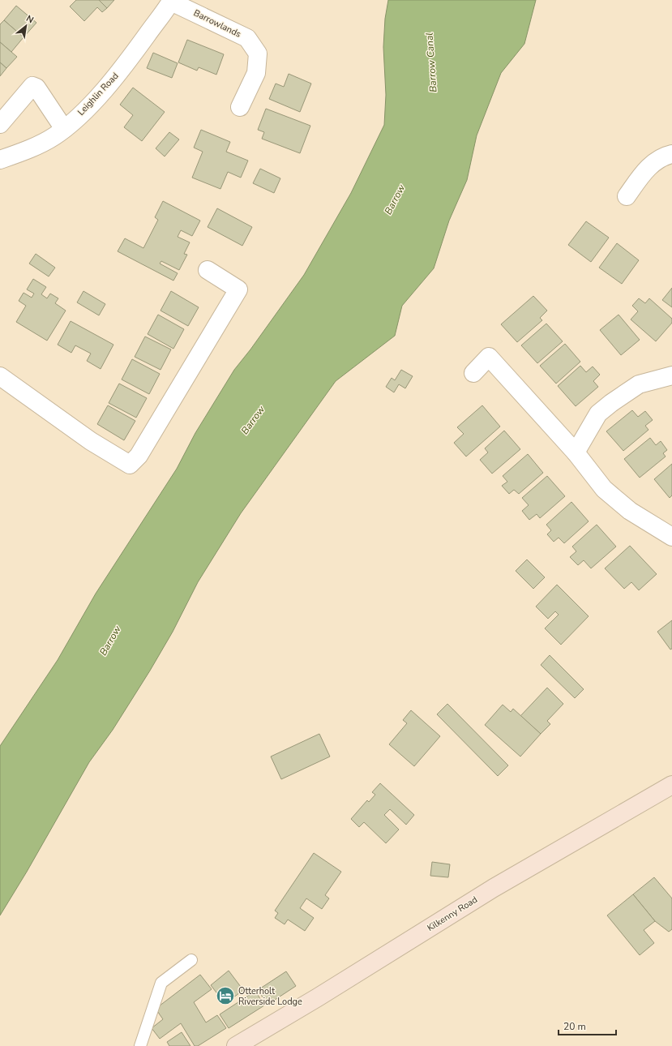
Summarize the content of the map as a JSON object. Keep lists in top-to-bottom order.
{
  "streets": {
    "main road": ["Kilkenny Road"],
    "street": ["Barrowlands", "Leighlin Road"]
  },
  "crossings": [
    ["Barrowlands", "Leighlin Road"]
  ],
  "water": ["Barrow Canal", "Barrow"],
  "places": {
    "hotel": ["Otterholt Riverside Lodge"]
  },
  "scale_bar": "20 m",
  "north": "top right"
}
